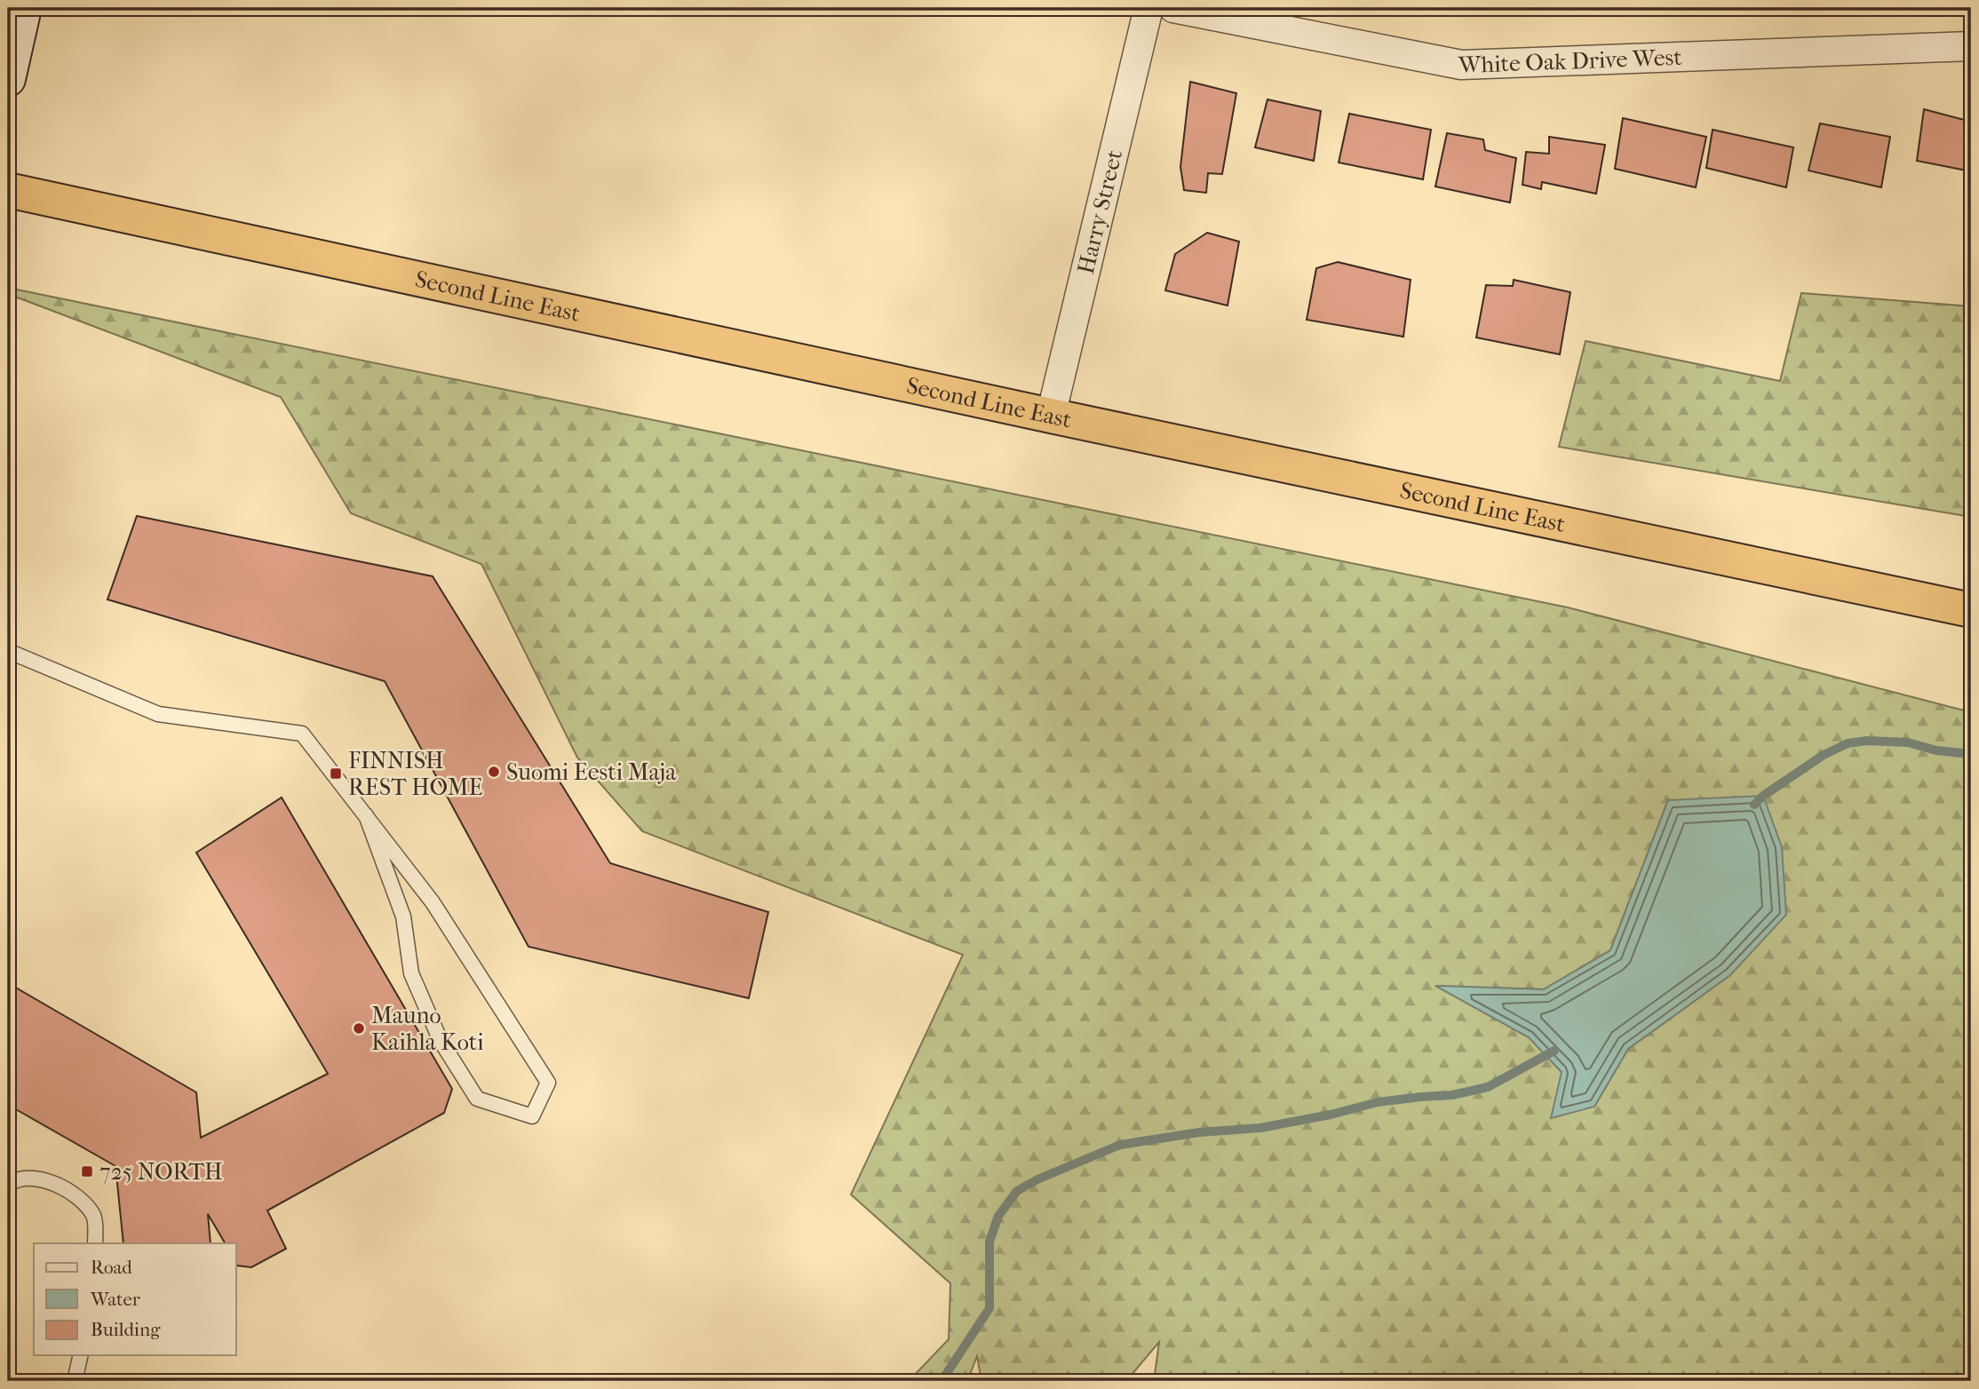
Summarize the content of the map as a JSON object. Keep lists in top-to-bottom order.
{
  "streets": {
    "highway": ["Second Line East"],
    "street": ["White Oak Drive West", "Harry Street"]
  },
  "crossings": [
    ["Harry Street", "Second Line East"]
  ],
  "places": {
    "other": ["Suomi Eesti Maja", "Mauno Kaihla Koti"],
    "transit": ["FINNISH REST HOME", "725 NORTH"]
  },
  "legend": ["Road", "Water", "Building"]
}
